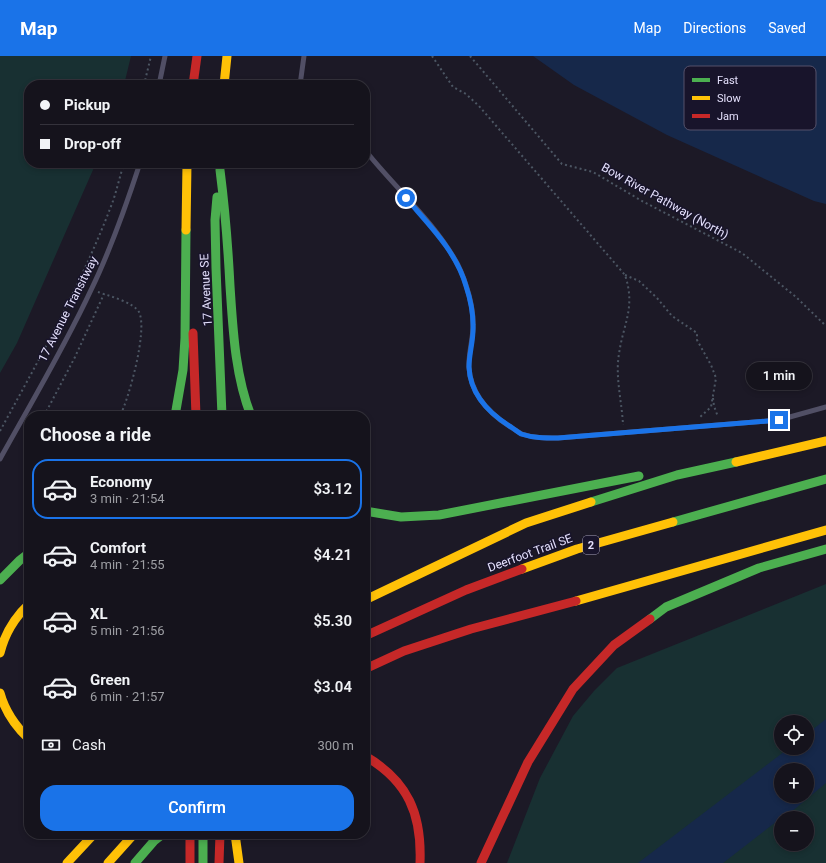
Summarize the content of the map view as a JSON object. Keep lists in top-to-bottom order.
{
  "streets": {
    "main road": ["17 Avenue SE", "2", "Deerfoot Trail SE"],
    "lane": ["17 Avenue Transitway"],
    "path": ["Bow River Pathway (North)"]
  },
  "legend": ["Fast", "Slow", "Jam"],
  "page": {
    "header": "Map",
    "nav": ["Map", "Directions", "Saved"],
    "banner": ["Pickup", "Drop-off"],
    "bubble": "1 min",
    "heading": "Choose a ride",
    "list": [
      {
        "name": "Economy",
        "note": "3 min · 21:54",
        "value": "$3.12"
      },
      {
        "name": "Comfort",
        "note": "4 min · 21:55",
        "value": "$4.21"
      },
      {
        "name": "XL",
        "note": "5 min · 21:56",
        "value": "$5.30"
      },
      {
        "name": "Green",
        "note": "6 min · 21:57",
        "value": "$3.04"
      }
    ],
    "map_buttons": ["+", "−"],
    "pay": ["Cash", "300 m"],
    "buttons": "Confirm"
  }
}
